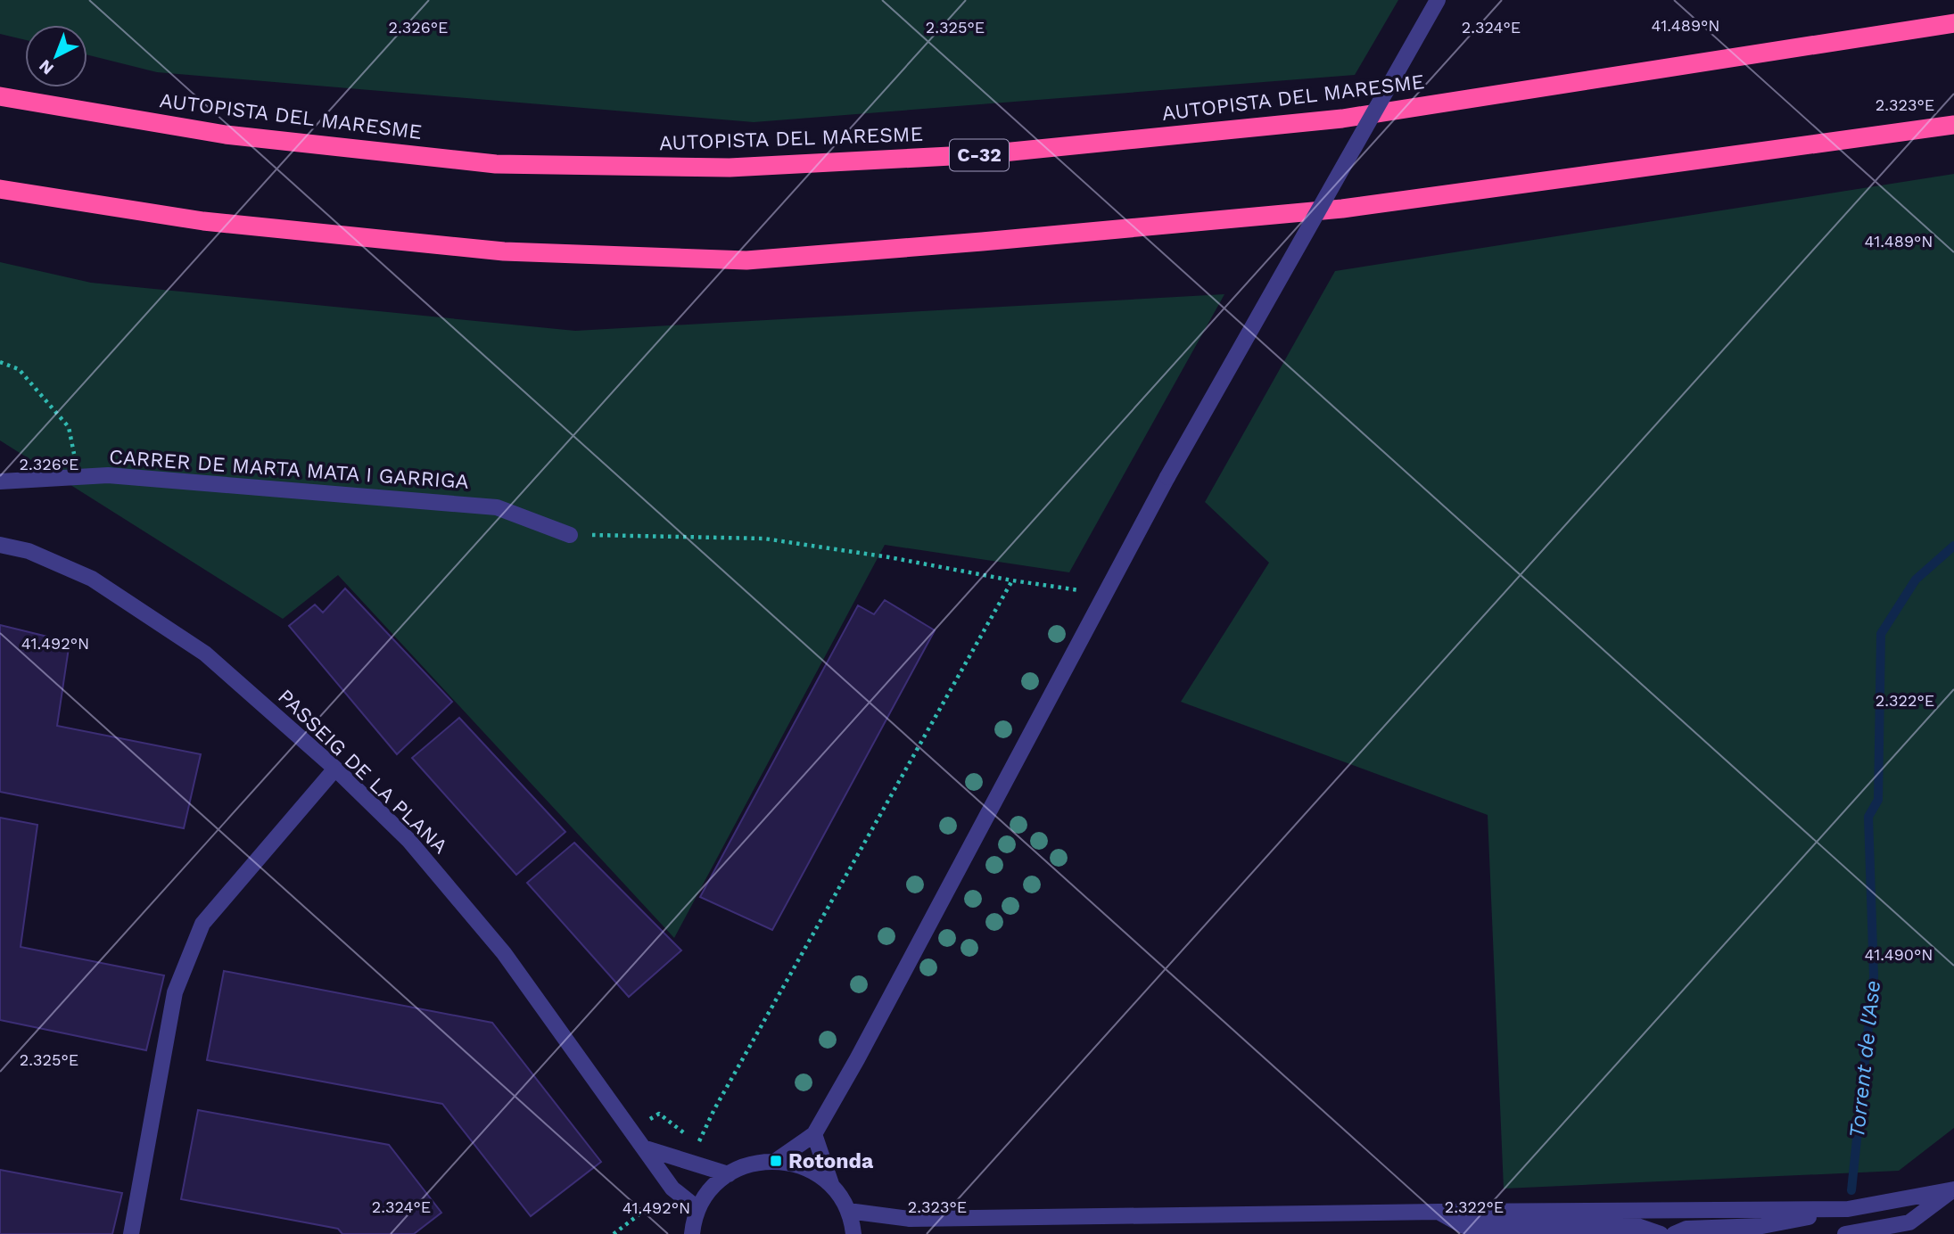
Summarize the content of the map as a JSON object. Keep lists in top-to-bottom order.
{
  "streets": {
    "highway": ["AUTOPISTA DEL MARESME", "C-32"],
    "street": ["CARRER DE MARTA MATA I GARRIGA", "PASSEIG DE LA PLANA"]
  },
  "water": ["Torrent de l'Ase"],
  "places": {
    "transit": ["Rotonda"]
  },
  "north": "bottom left",
  "coordinates": [
    "41.489°N",
    "2.326°E",
    "2.325°E",
    "2.324°E",
    "2.323°E",
    "41.492°N",
    "2.322°E",
    "41.490°N"
  ]
}
